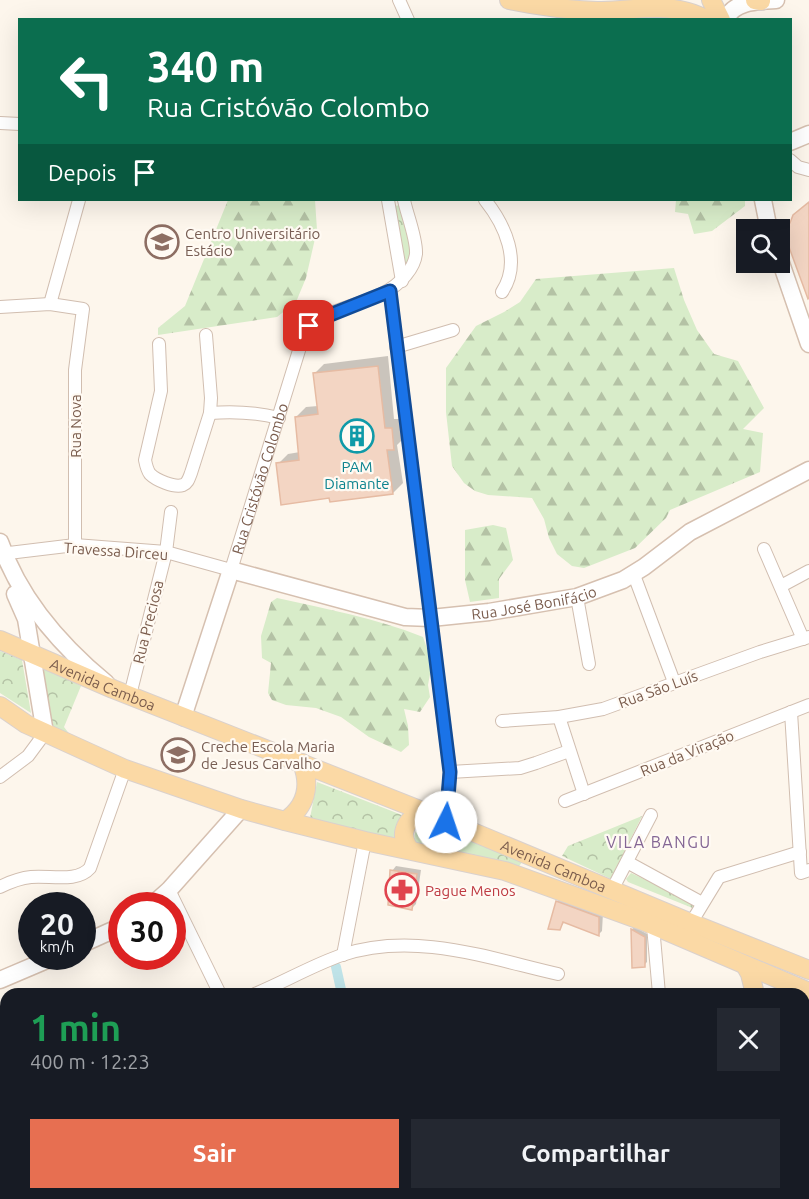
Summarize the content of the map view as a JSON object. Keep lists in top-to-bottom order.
{
  "streets": {
    "main road": ["Avenida Camboa"],
    "street": [
      "Rua Nova",
      "Rua Cristóvão Colombo",
      "Travessa Dirceu",
      "Rua José Bonifácio",
      "Rua Preciosa",
      "Rua São Luís",
      "Rua da Viração"
    ]
  },
  "crossings": [
    ["Rua Nova", "Travessa Dirceu"],
    ["Rua Cristóvão Colombo", "Travessa Dirceu"],
    ["Rua Cristóvão Colombo", "Rua José Bonifácio"],
    ["Rua Cristóvão Colombo", "Avenida Camboa"],
    ["Travessa Dirceu", "Rua José Bonifácio"],
    ["Travessa Dirceu", "Rua Preciosa"],
    ["Rua Preciosa", "Avenida Camboa"]
  ],
  "districts": ["VILA BANGU"],
  "places": {
    "school or university": ["Centro Universitário Estácio", "Creche Escola Maria de Jesus Carvalho"],
    "building": ["PAM Diamante"],
    "pharmacy": ["Pague Menos"]
  },
  "page": {
    "turn": ["340 m", "Rua Cristóvão Colombo"],
    "then": "Depois",
    "speed": "20 km/h",
    "limit": "30",
    "heading": ["1 min", "400 m · 12:23"],
    "buttons": ["Sair", "Compartilhar"]
  }
}
